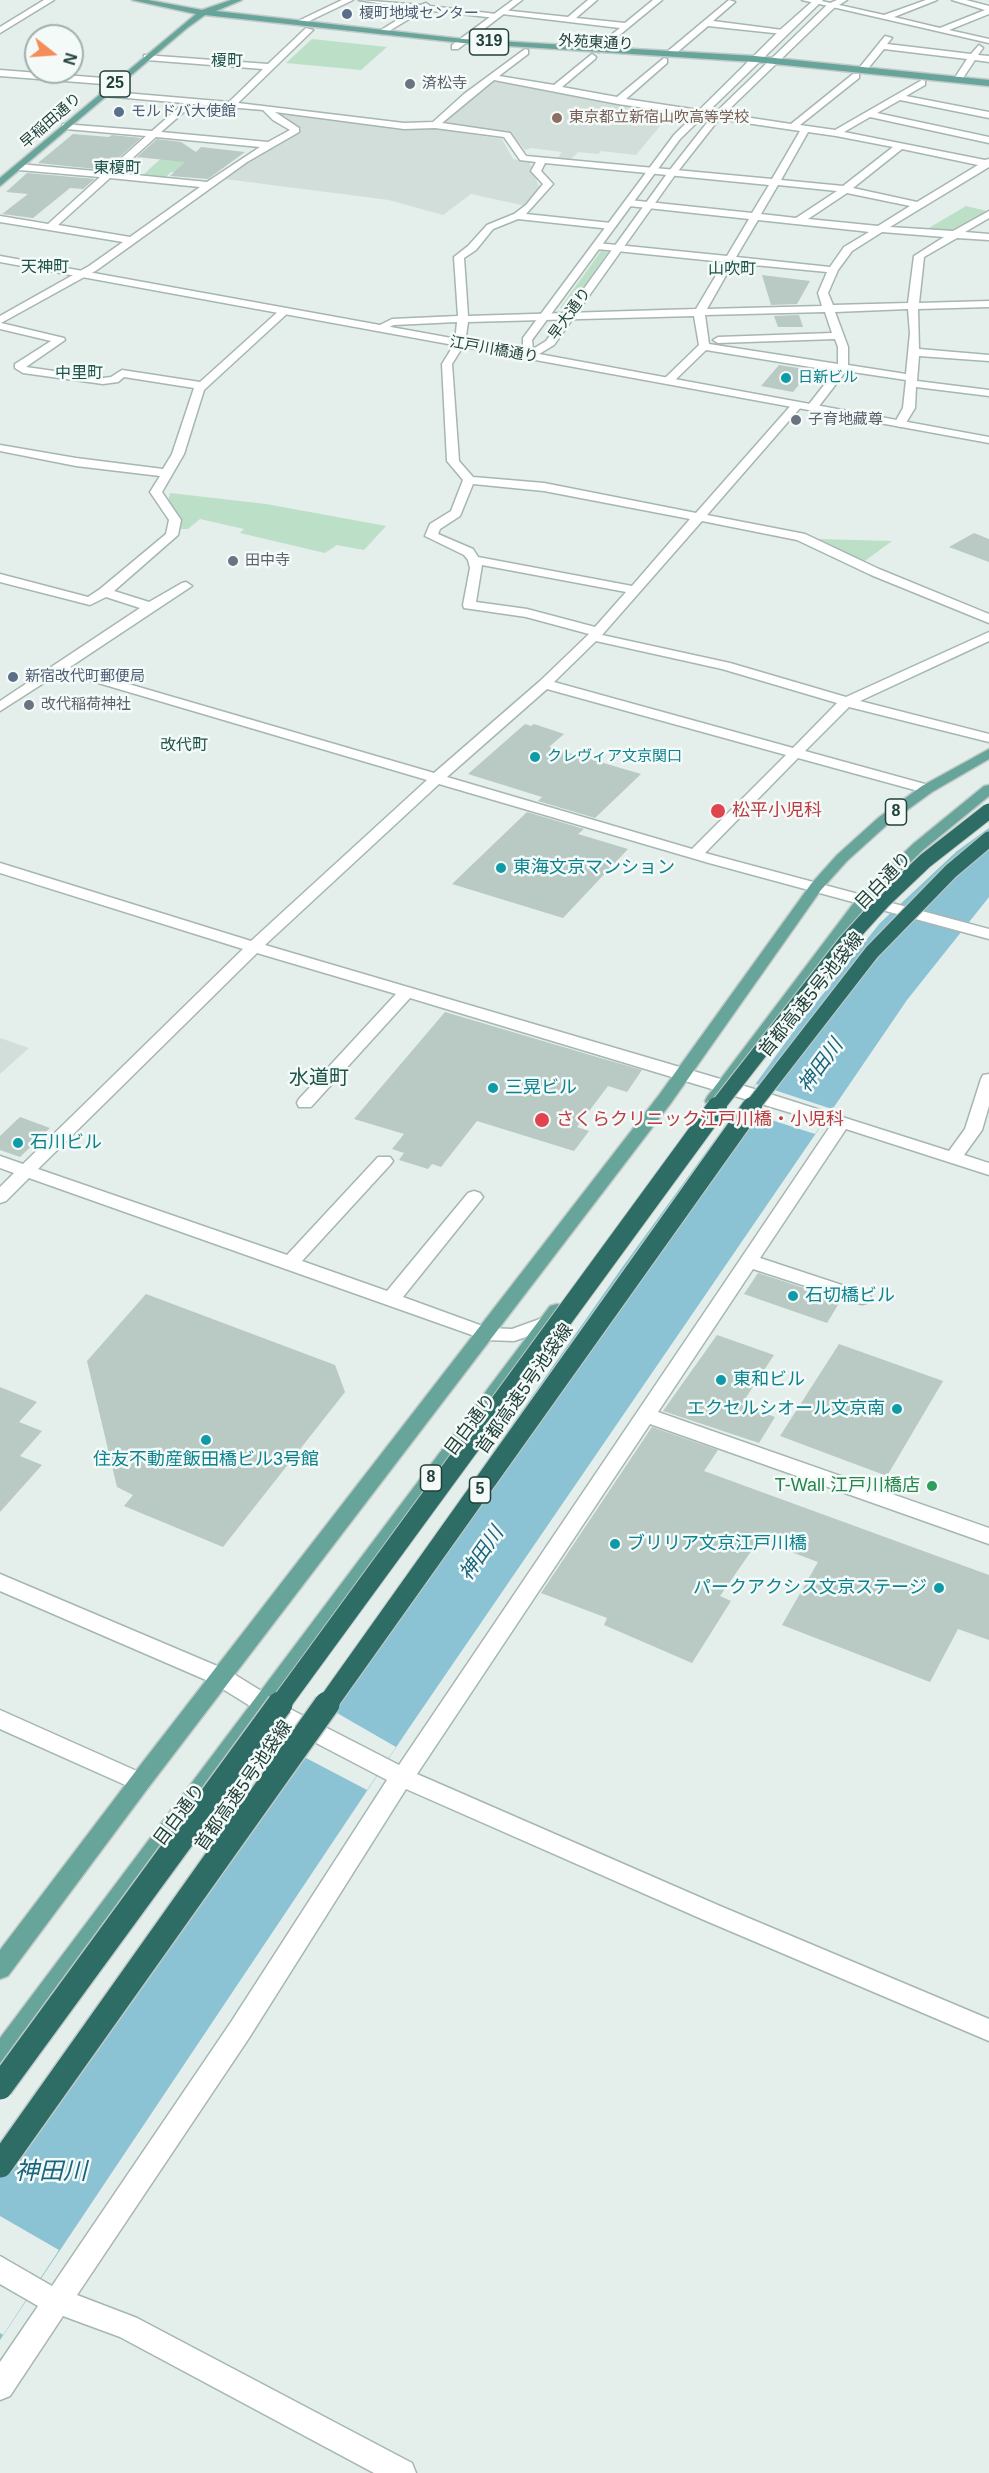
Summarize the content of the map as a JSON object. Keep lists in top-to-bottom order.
{
  "streets": {
    "highway": ["首都高速5号池袋線", "5"],
    "main road": [
      "319",
      "外苑東通り",
      "25",
      "早稲田通り",
      "8",
      "目白通り"
    ],
    "street": ["早大通り", "江戸川橋通り"]
  },
  "crossings": [
    ["外苑東通り", "早稲田通り"],
    ["外苑東通り", "早大通り"],
    ["早大通り", "江戸川橋通り"]
  ],
  "districts": [
    "榎町",
    "東榎町",
    "天神町",
    "山吹町",
    "中里町",
    "改代町",
    "水道町"
  ],
  "water": ["神田川"],
  "places": [
    "榎町地域センター",
    "済松寺",
    "モルドバ大使館",
    "東京都立新宿山吹高等学校",
    "日新ビル",
    "子育地藏尊",
    "田中寺",
    "新宿改代町郵便局",
    "改代稲荷神社",
    "クレヴィア文京関口",
    "松平小児科",
    "東海文京マンション",
    "三晃ビル",
    "さくらクリニック江戸川橋・小児科",
    "石川ビル",
    "石切橋ビル",
    "東和ビル",
    "エクセルシオール文京南",
    "住友不動産飯田橋ビル3号館",
    "T-Wall 江戸川橋店",
    "ブリリア文京江戸川橋",
    "パークアクシス文京ステージ"
  ],
  "north": "right"
}
